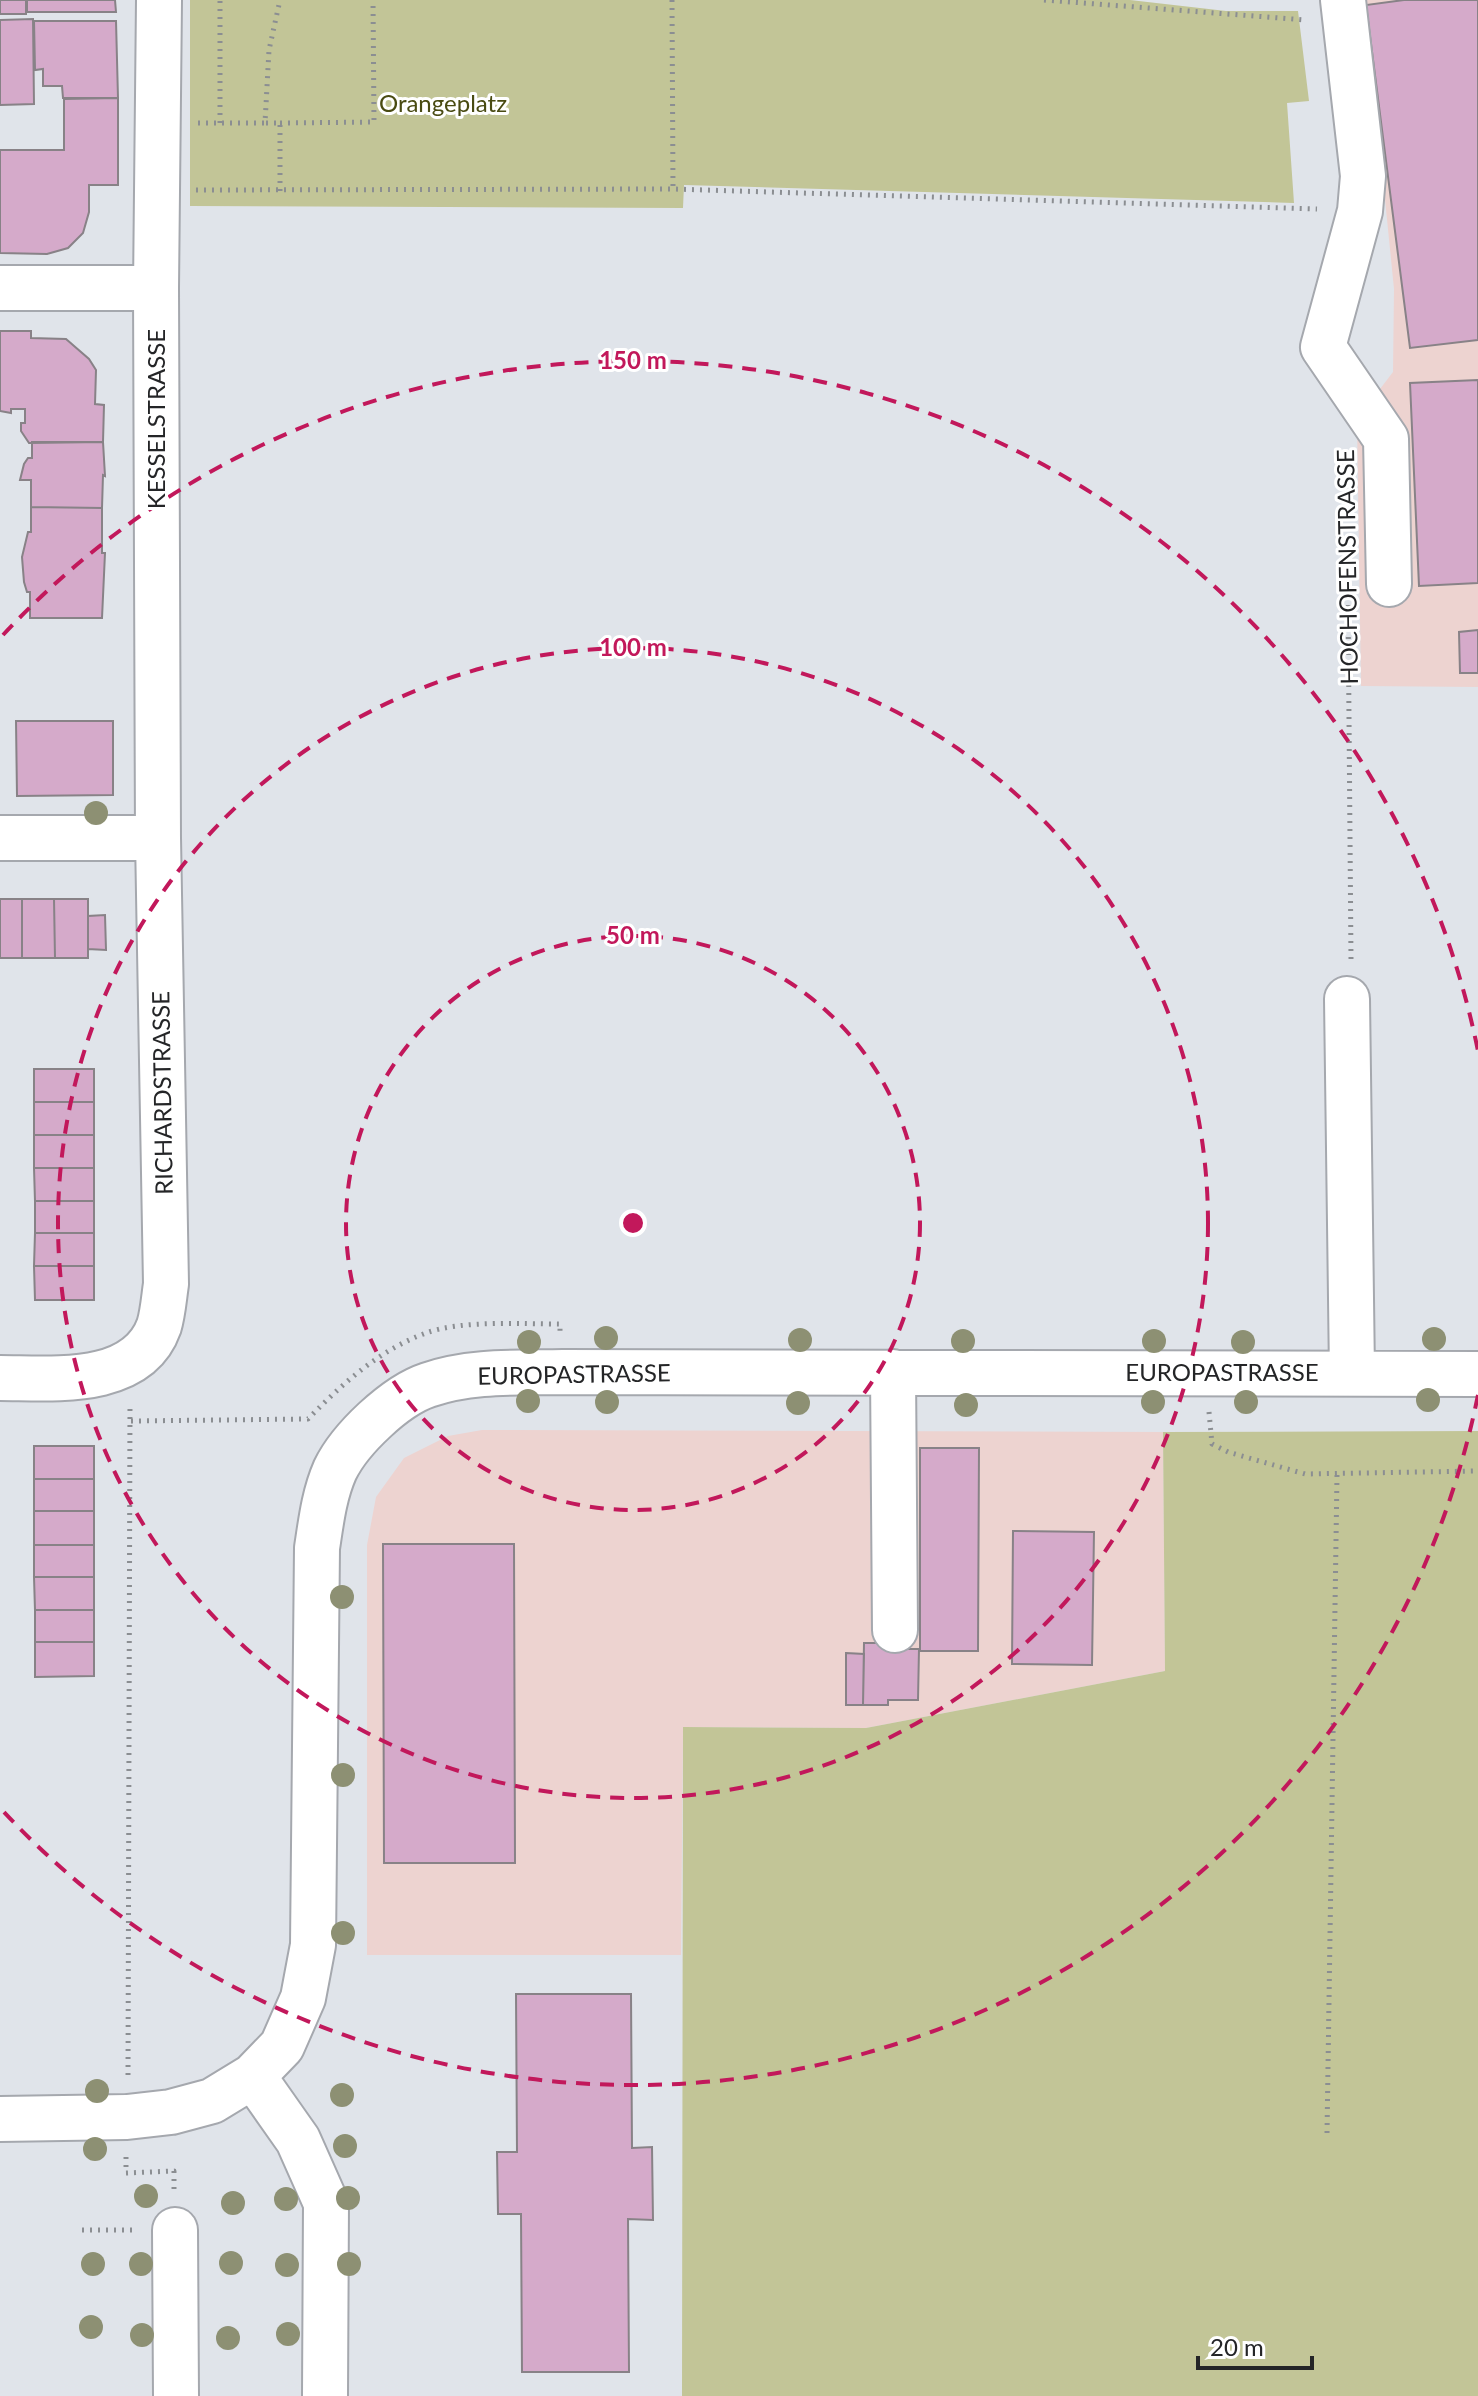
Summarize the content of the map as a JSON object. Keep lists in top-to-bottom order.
{
  "streets": {
    "street": ["KESSELSTRASSE", "RICHARDSTRASSE", "EUROPASTRASSE"],
    "path": ["HOCHOFENSTRASSE"]
  },
  "crossings": [
    ["KESSELSTRASSE", "RICHARDSTRASSE"],
    ["HOCHOFENSTRASSE", "EUROPASTRASSE"]
  ],
  "parks": ["Orangeplatz"],
  "scale_bar": "20 m",
  "rings": ["150 m", "100 m", "50 m"]
}
